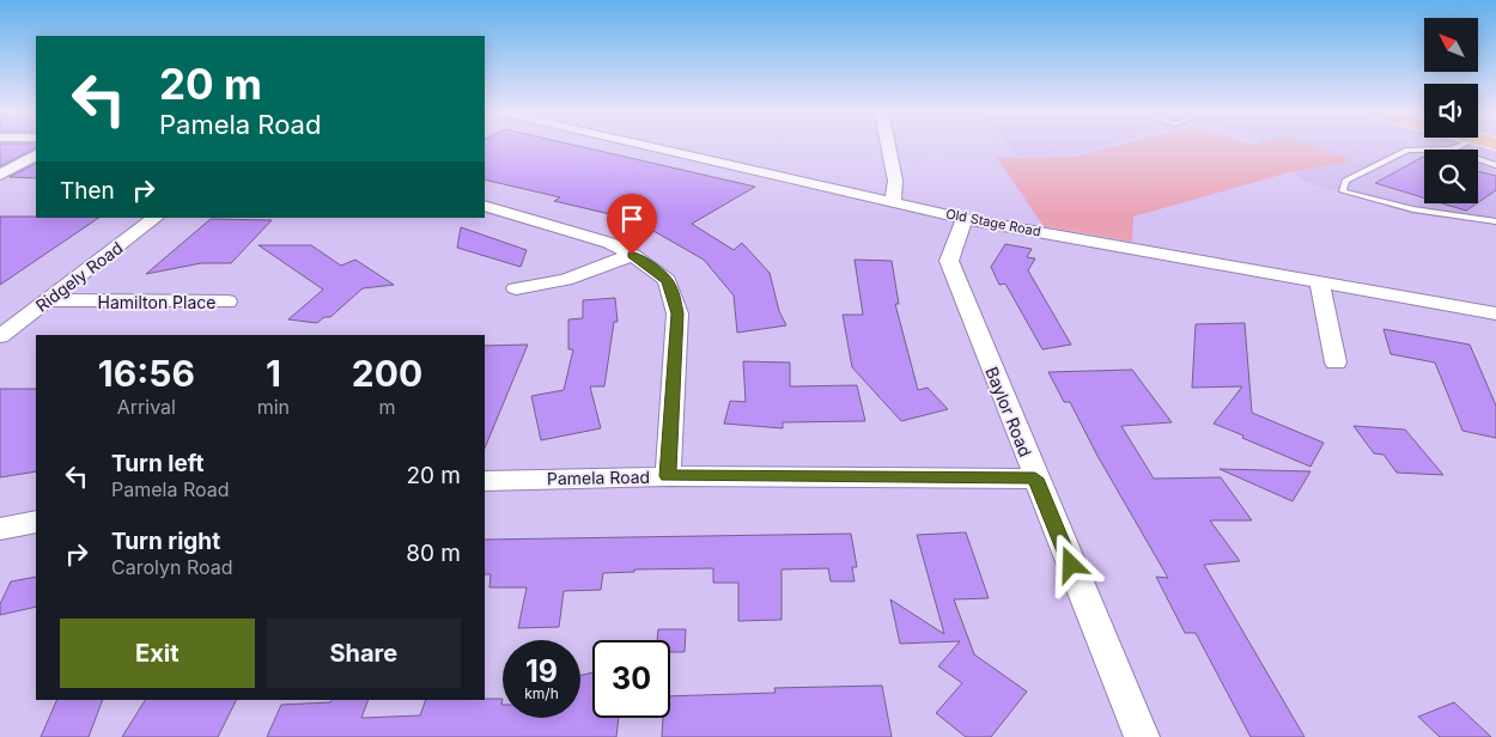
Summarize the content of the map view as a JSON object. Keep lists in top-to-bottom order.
{
  "streets": {
    "street": [
      "Old Stage Road",
      "Ridgely Road",
      "Hamilton Place",
      "Baylor Road",
      "Pamela Road"
    ]
  },
  "crossings": [
    ["Old Stage Road", "Baylor Road"],
    ["Ridgely Road", "Hamilton Place"],
    ["Baylor Road", "Pamela Road"]
  ],
  "north": "top left",
  "page": {
    "turn": ["20 m", "Pamela Road"],
    "then": "Then",
    "eta": [
      "16:56",
      "Arrival",
      "1",
      "min",
      "200",
      "m"
    ],
    "list": [
      {
        "name": "Turn left",
        "note": "Pamela Road",
        "value": "20 m"
      },
      {
        "name": "Turn right",
        "note": "Carolyn Road",
        "value": "80 m"
      }
    ],
    "buttons": ["Exit", "Share"],
    "speed": "19 km/h",
    "limit": "30"
  }
}
